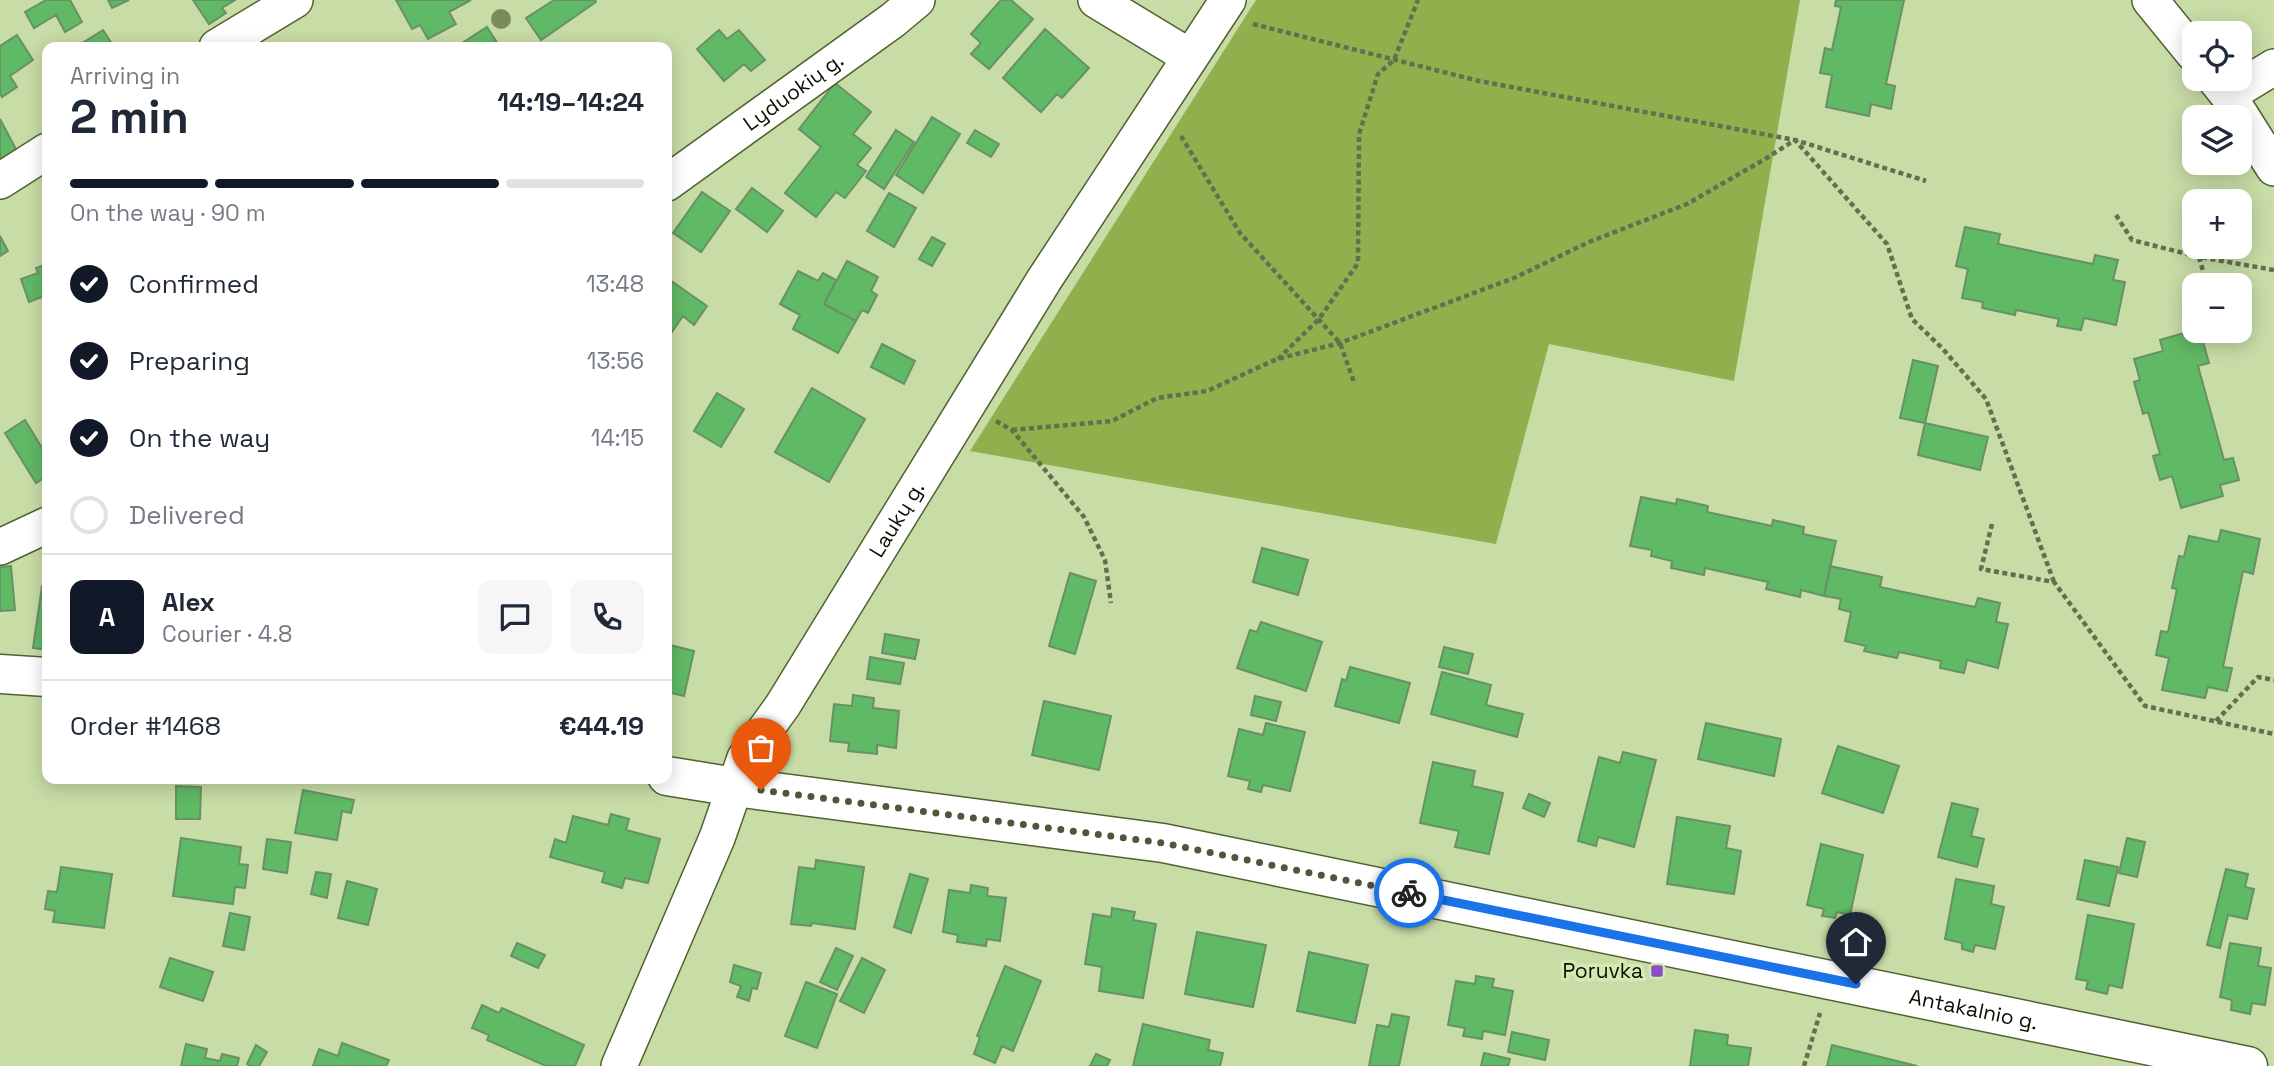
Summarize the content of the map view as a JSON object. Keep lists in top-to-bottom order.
{
  "streets": {
    "main road": ["Antakalnio g."],
    "street": ["Lyduokių g.", "Laukų g."]
  },
  "crossings": [
    ["Laukų g.", "Antakalnio g."]
  ],
  "places": {
    "transit": ["Poruvka"]
  },
  "page": {
    "map_buttons": ["+", "−"],
    "heading": ["2 min", "Arriving in", "14:19–14:24"],
    "panel": [
      "Alex",
      "Courier · 4.8",
      "Order #1468",
      "€44.19"
    ],
    "bar": "On the way · 90 m",
    "list": [
      ["Confirmed", "13:48"],
      ["Preparing", "13:56"],
      ["On the way", "14:15"],
      "Delivered"
    ],
    "round": "A"
  }
}
